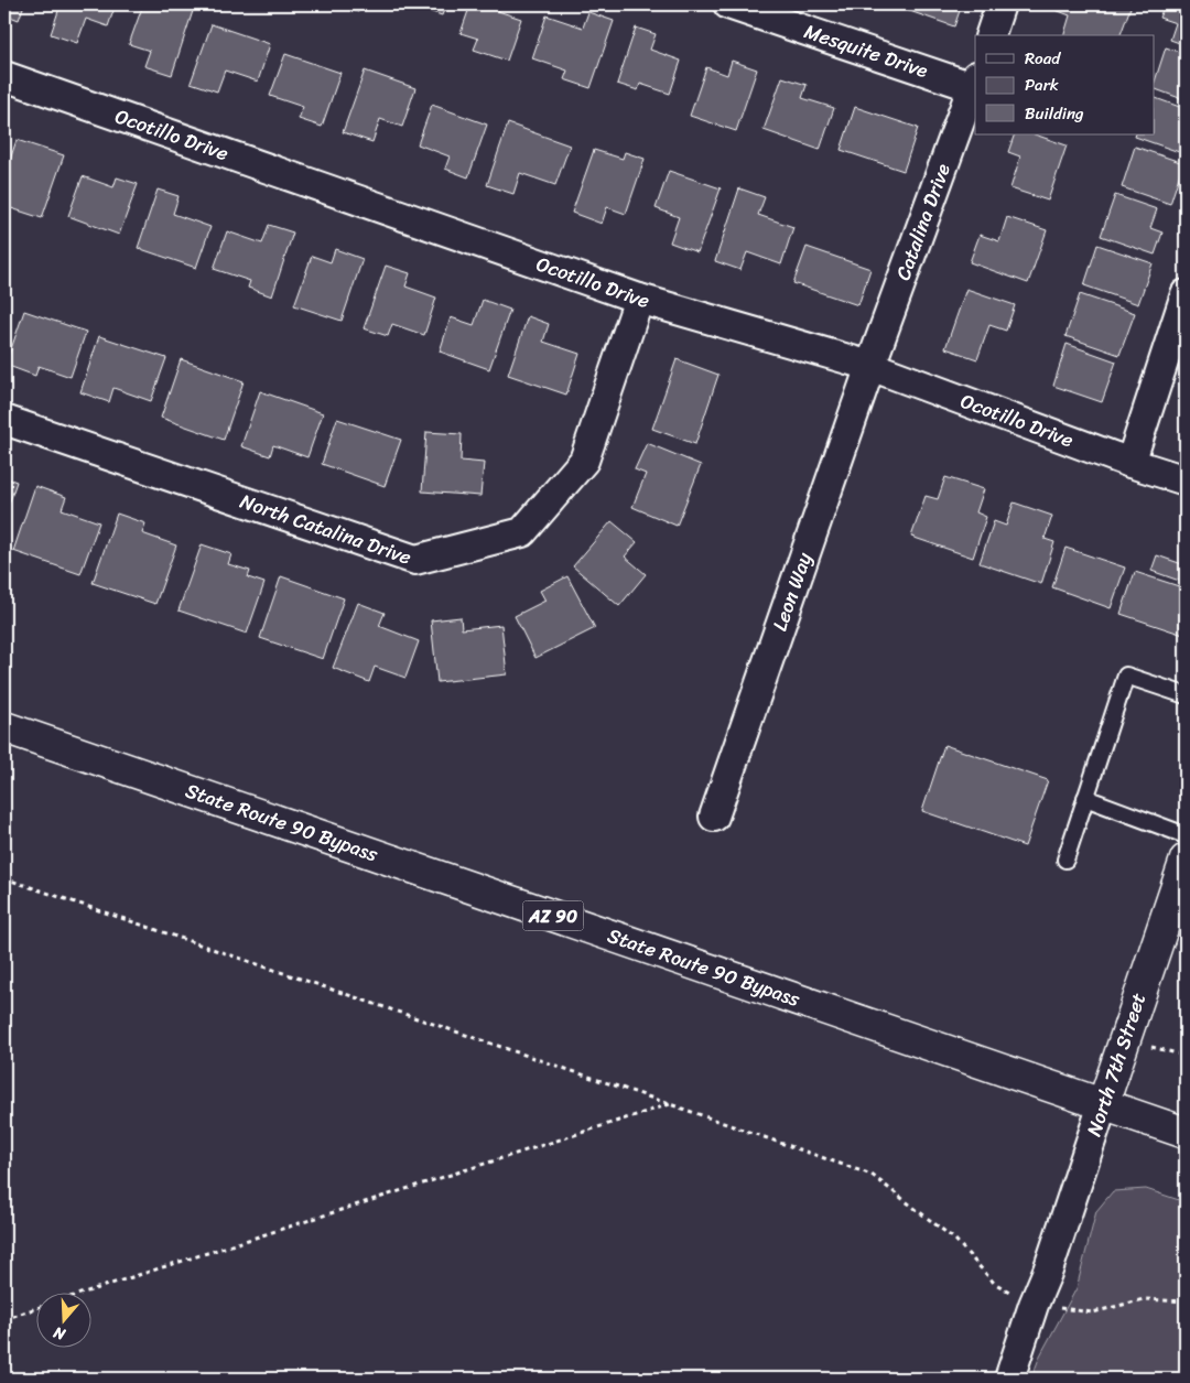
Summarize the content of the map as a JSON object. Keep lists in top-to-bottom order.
{
  "streets": {
    "main road": ["State Route 90 Bypass", "AZ 90", "North 7th Street"],
    "street": [
      "Mesquite Drive",
      "Ocotillo Drive",
      "Catalina Drive",
      "North Catalina Drive",
      "Leon Way"
    ]
  },
  "crossings": [
    ["Mesquite Drive", "Catalina Drive"],
    ["Ocotillo Drive", "Catalina Drive"],
    ["Ocotillo Drive", "North Catalina Drive"],
    ["Ocotillo Drive", "Leon Way"],
    ["Catalina Drive", "Leon Way"],
    ["State Route 90 Bypass", "North 7th Street"]
  ],
  "legend": ["Road", "Park", "Building"],
  "north": "bottom"
}
